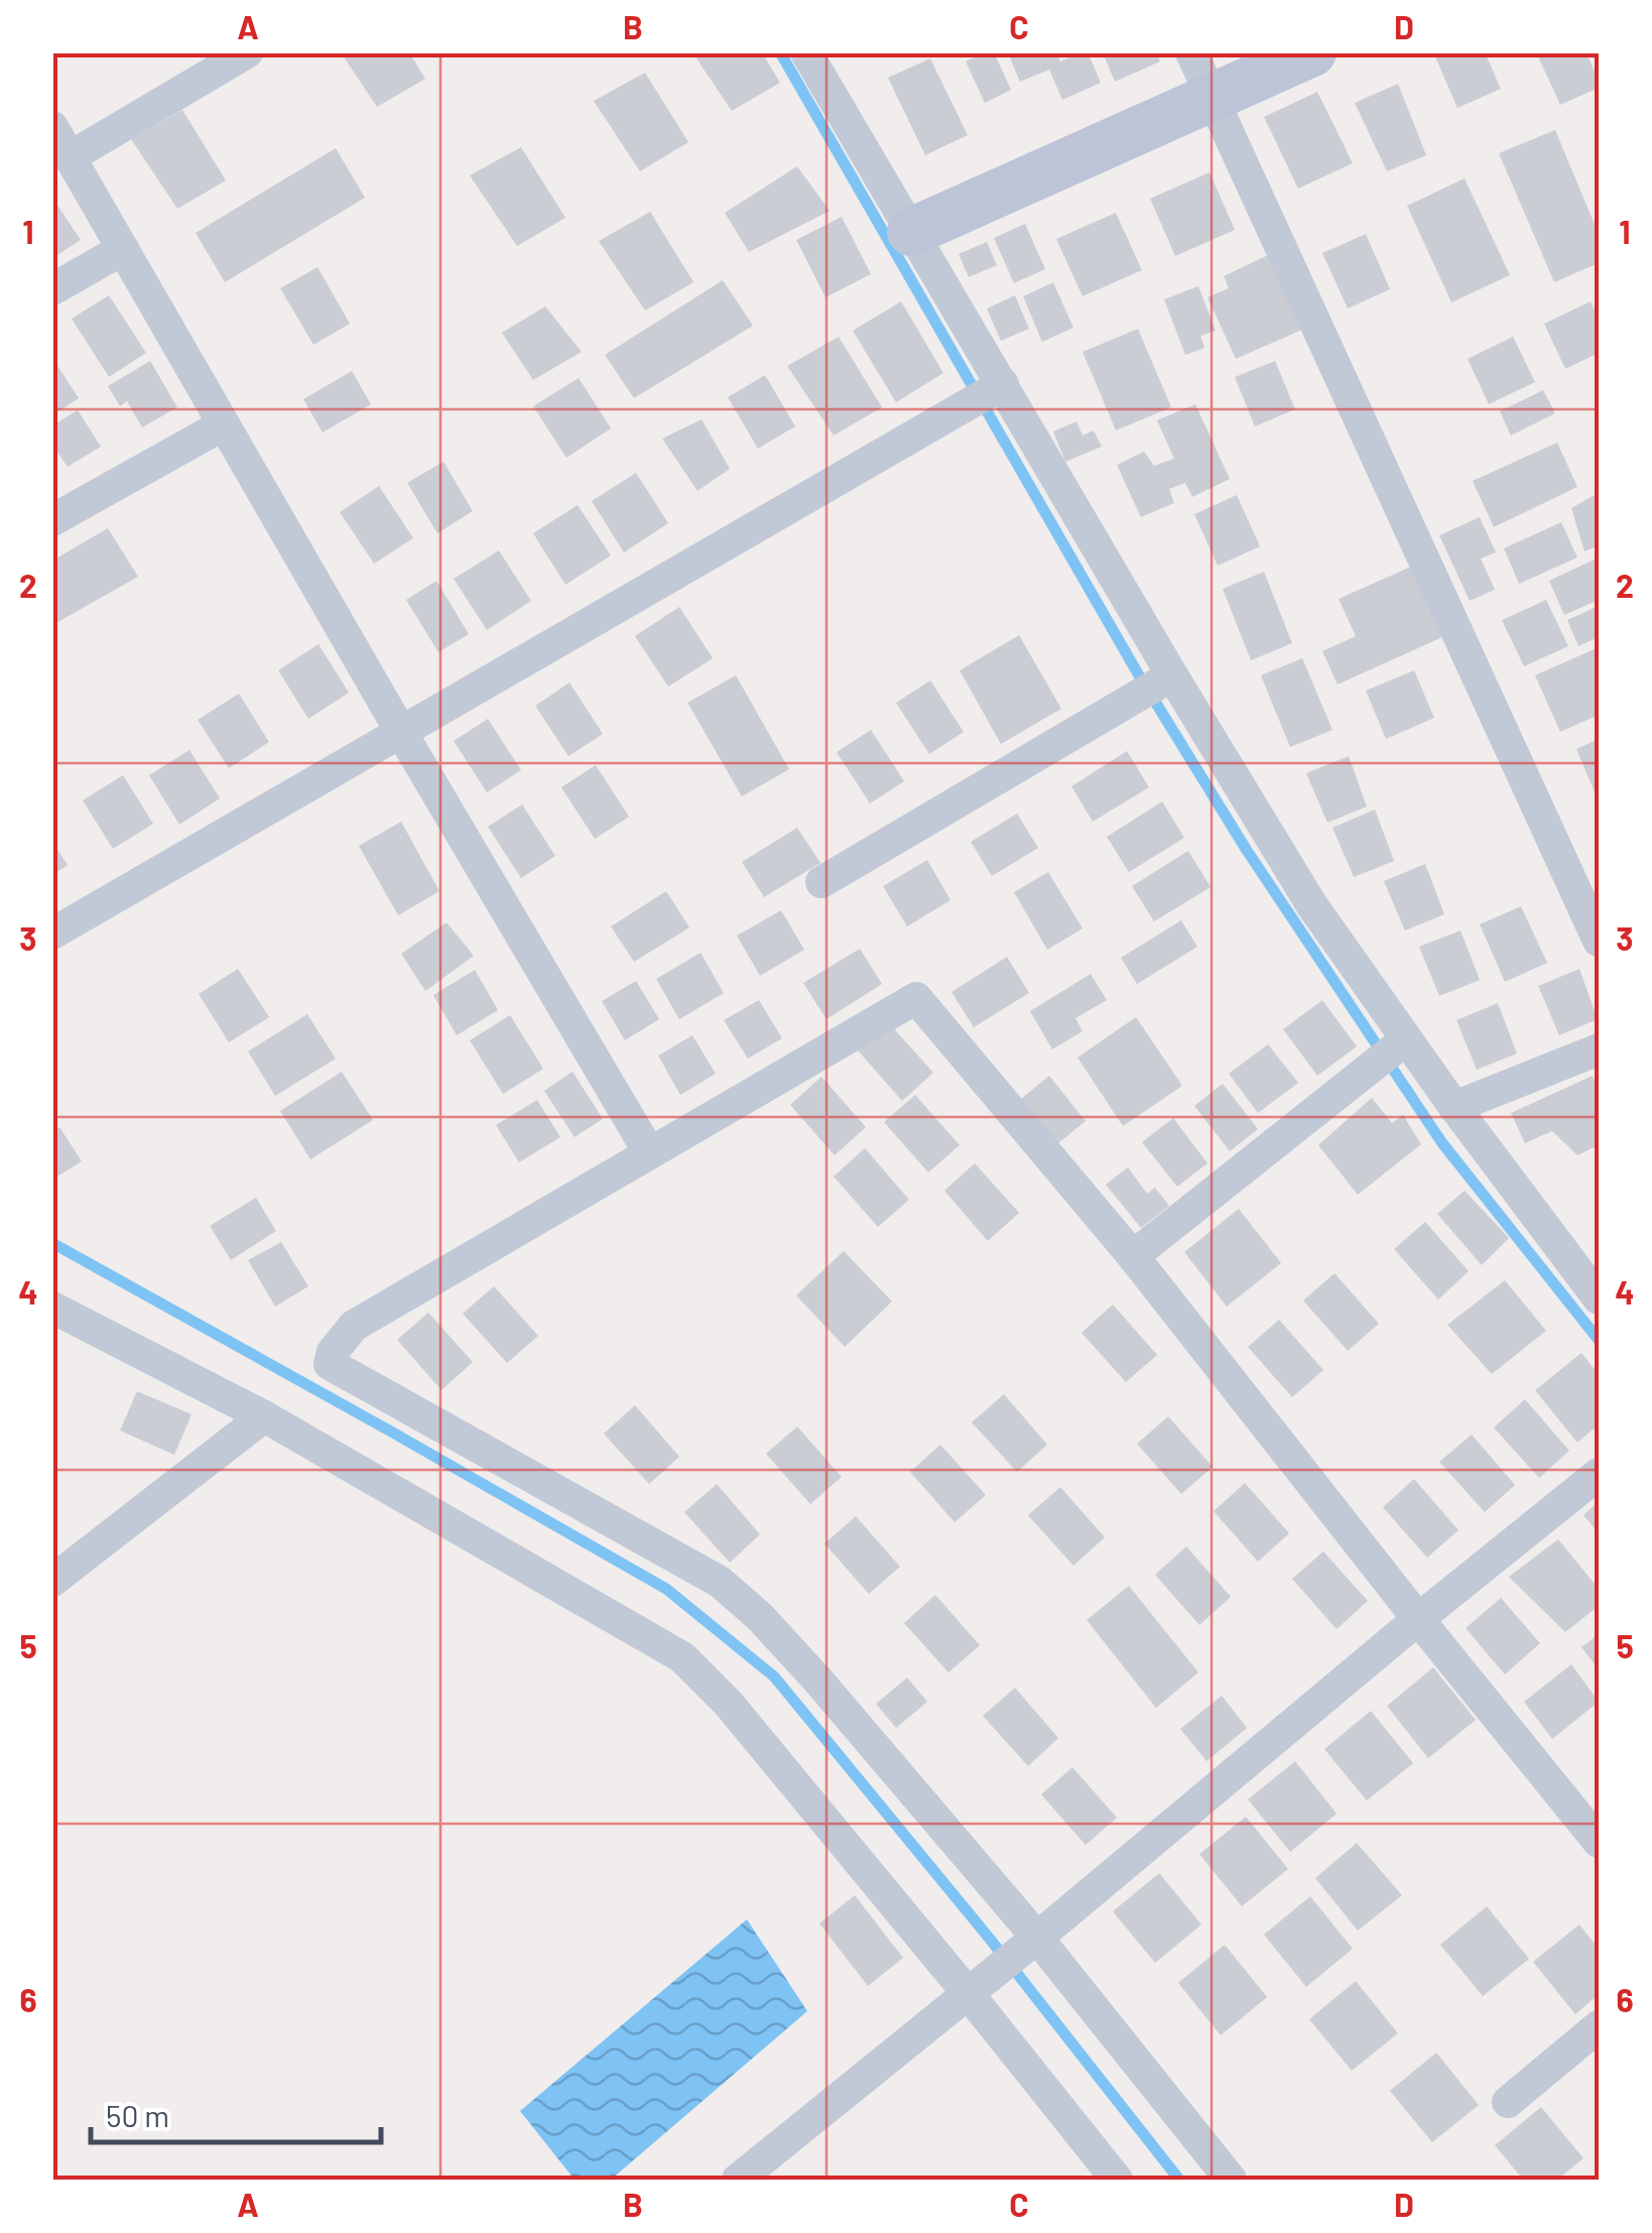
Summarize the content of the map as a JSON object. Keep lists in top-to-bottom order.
{
  "scale_bar": "50 m",
  "grid": {
    "columns": [
      "A",
      "B",
      "C",
      "D"
    ],
    "rows": [
      "1",
      "2",
      "3",
      "4",
      "5",
      "6"
    ]
  }
}
